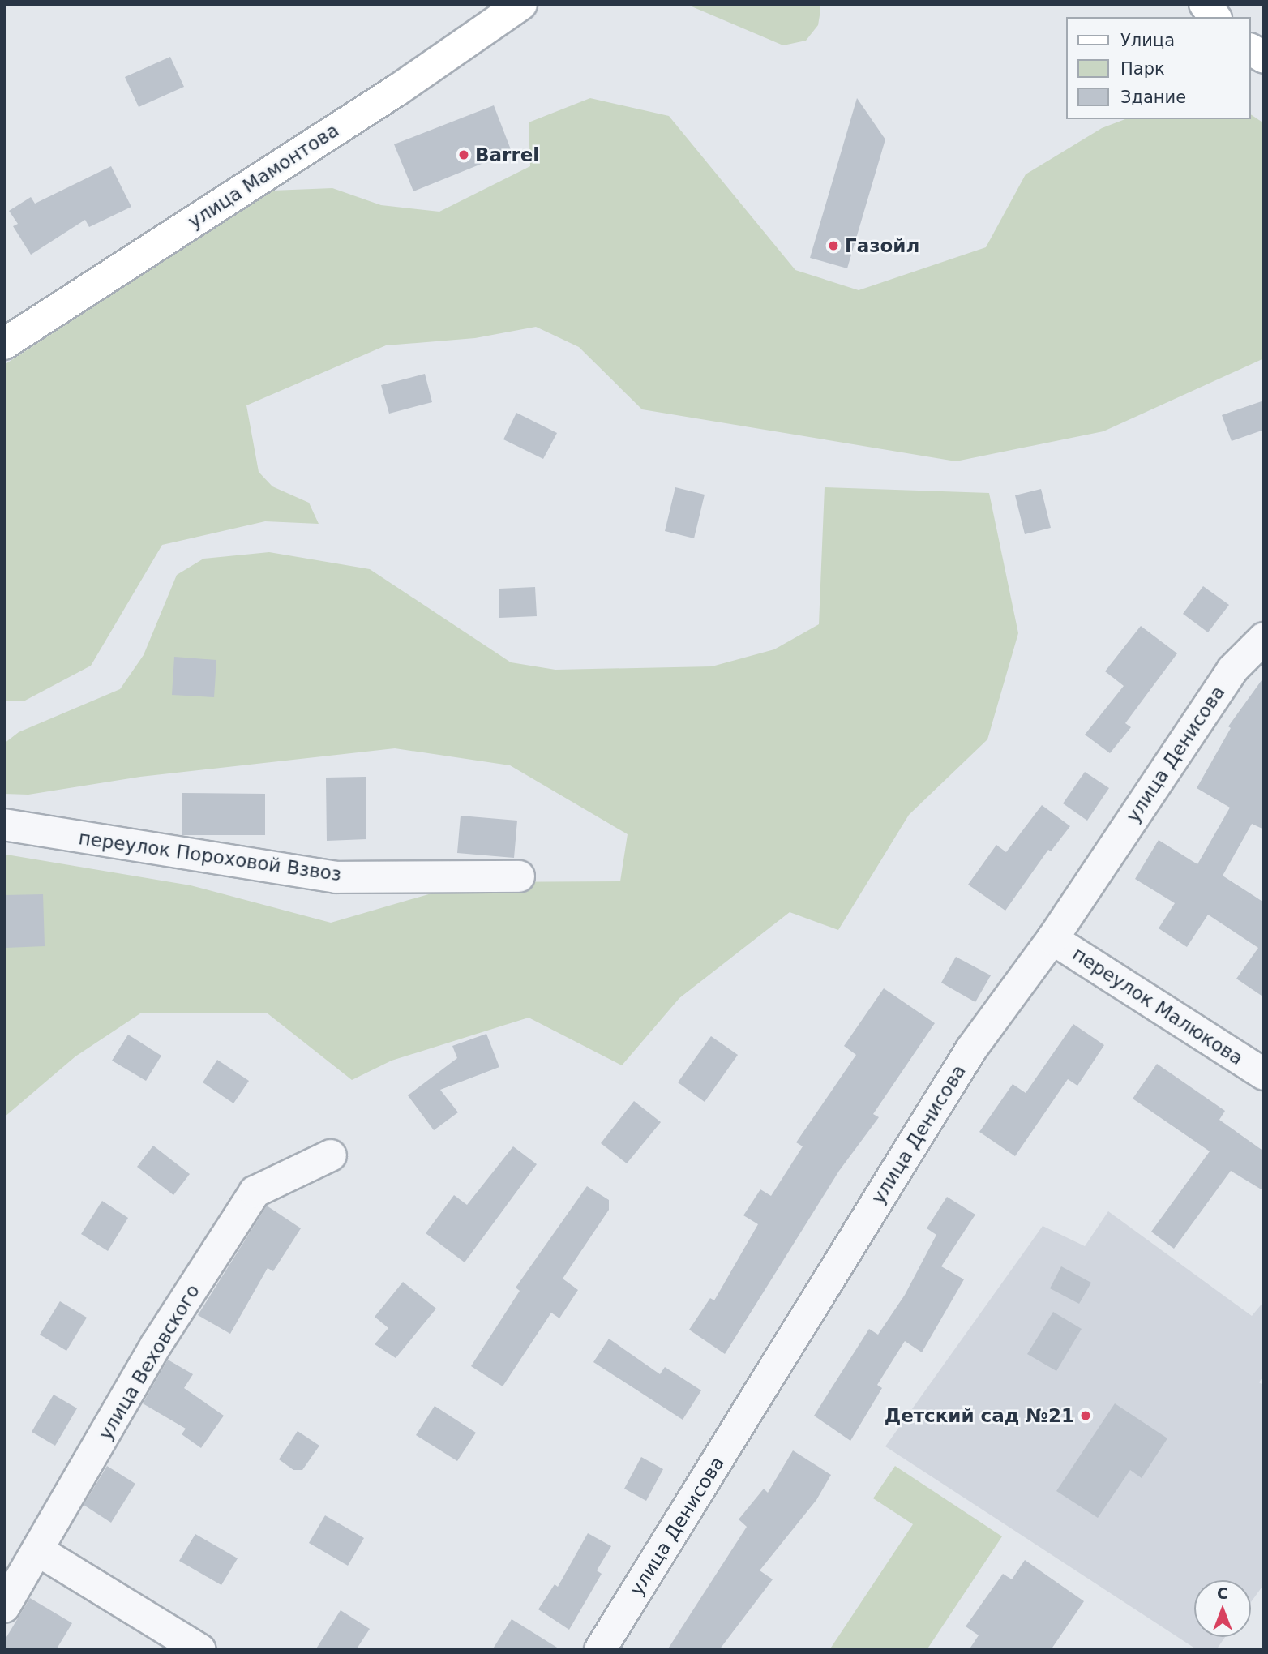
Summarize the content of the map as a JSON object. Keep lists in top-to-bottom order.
{
  "streets": {
    "main road": ["улица Мамонтова"],
    "street": [
      "улица Денисова",
      "переулок Пороховой Взвоз",
      "переулок Малюкова",
      "улица Веховского"
    ]
  },
  "crossings": [
    ["улица Денисова", "переулок Малюкова"]
  ],
  "places": ["Barrel", "Газойл", "Детский сад №21"],
  "legend": ["Улица", "Парк", "Здание"],
  "north": "top"
}
